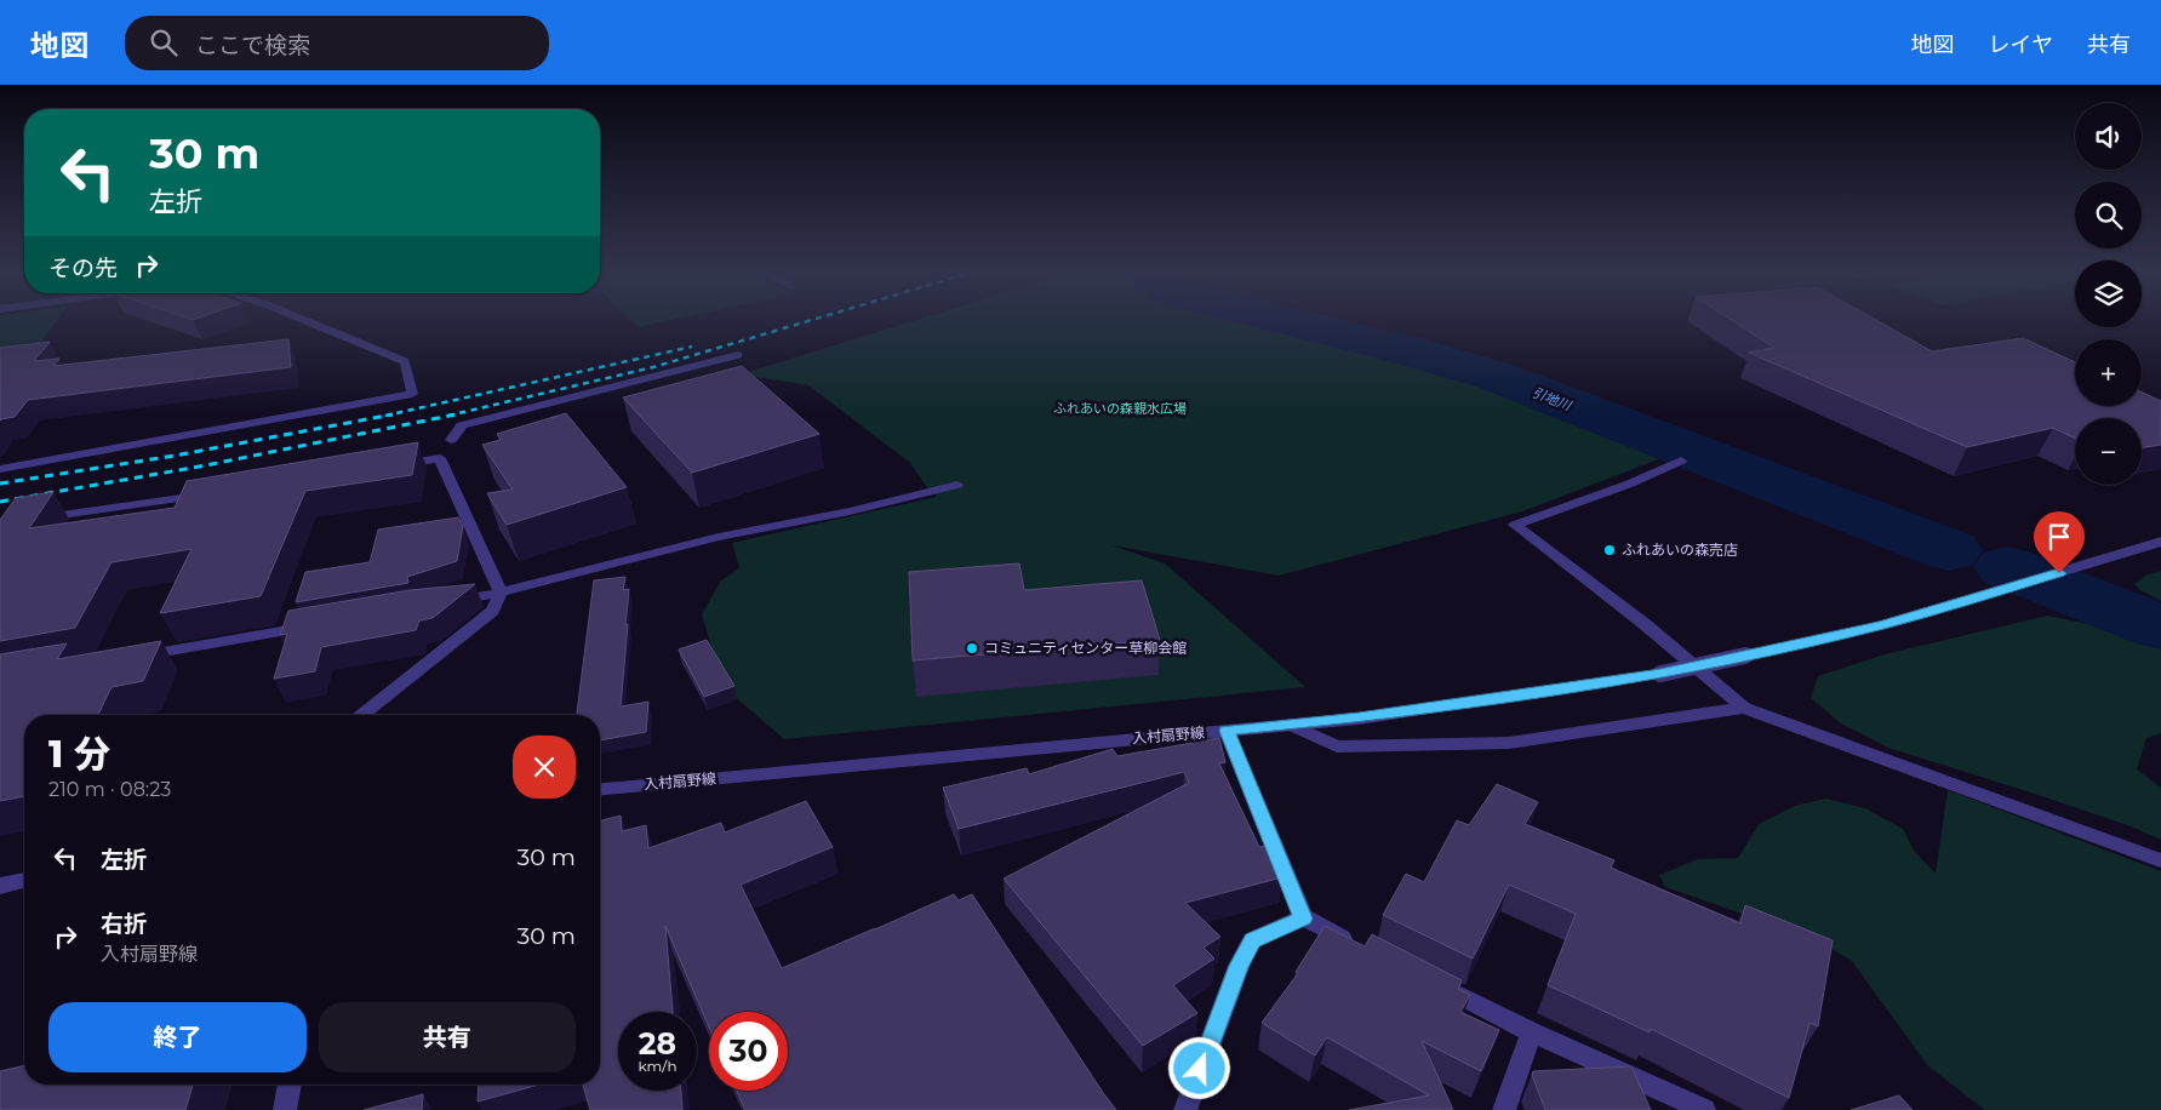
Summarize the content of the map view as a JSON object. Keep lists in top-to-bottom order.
{
  "streets": {
    "street": ["入村扇野線"]
  },
  "water": ["引地川"],
  "parks": ["ふれあいの森親水広場"],
  "places": ["ふれあいの森売店", "コミュニティセンター草柳会館"],
  "page": {
    "header": "地図",
    "search": "ここで検索",
    "nav": ["地図", "レイヤ", "共有"],
    "map_buttons": ["+", "−"],
    "turn": ["30 m", "左折"],
    "then": "その先",
    "heading": ["1 分", "210 m · 08:23"],
    "list": [
      {
        "name": "左折",
        "value": "30 m"
      },
      {
        "name": "右折",
        "note": "入村扇野線",
        "value": "30 m"
      }
    ],
    "buttons": ["終了", "共有"],
    "speed": "28 km/h",
    "limit": "30"
  }
}
